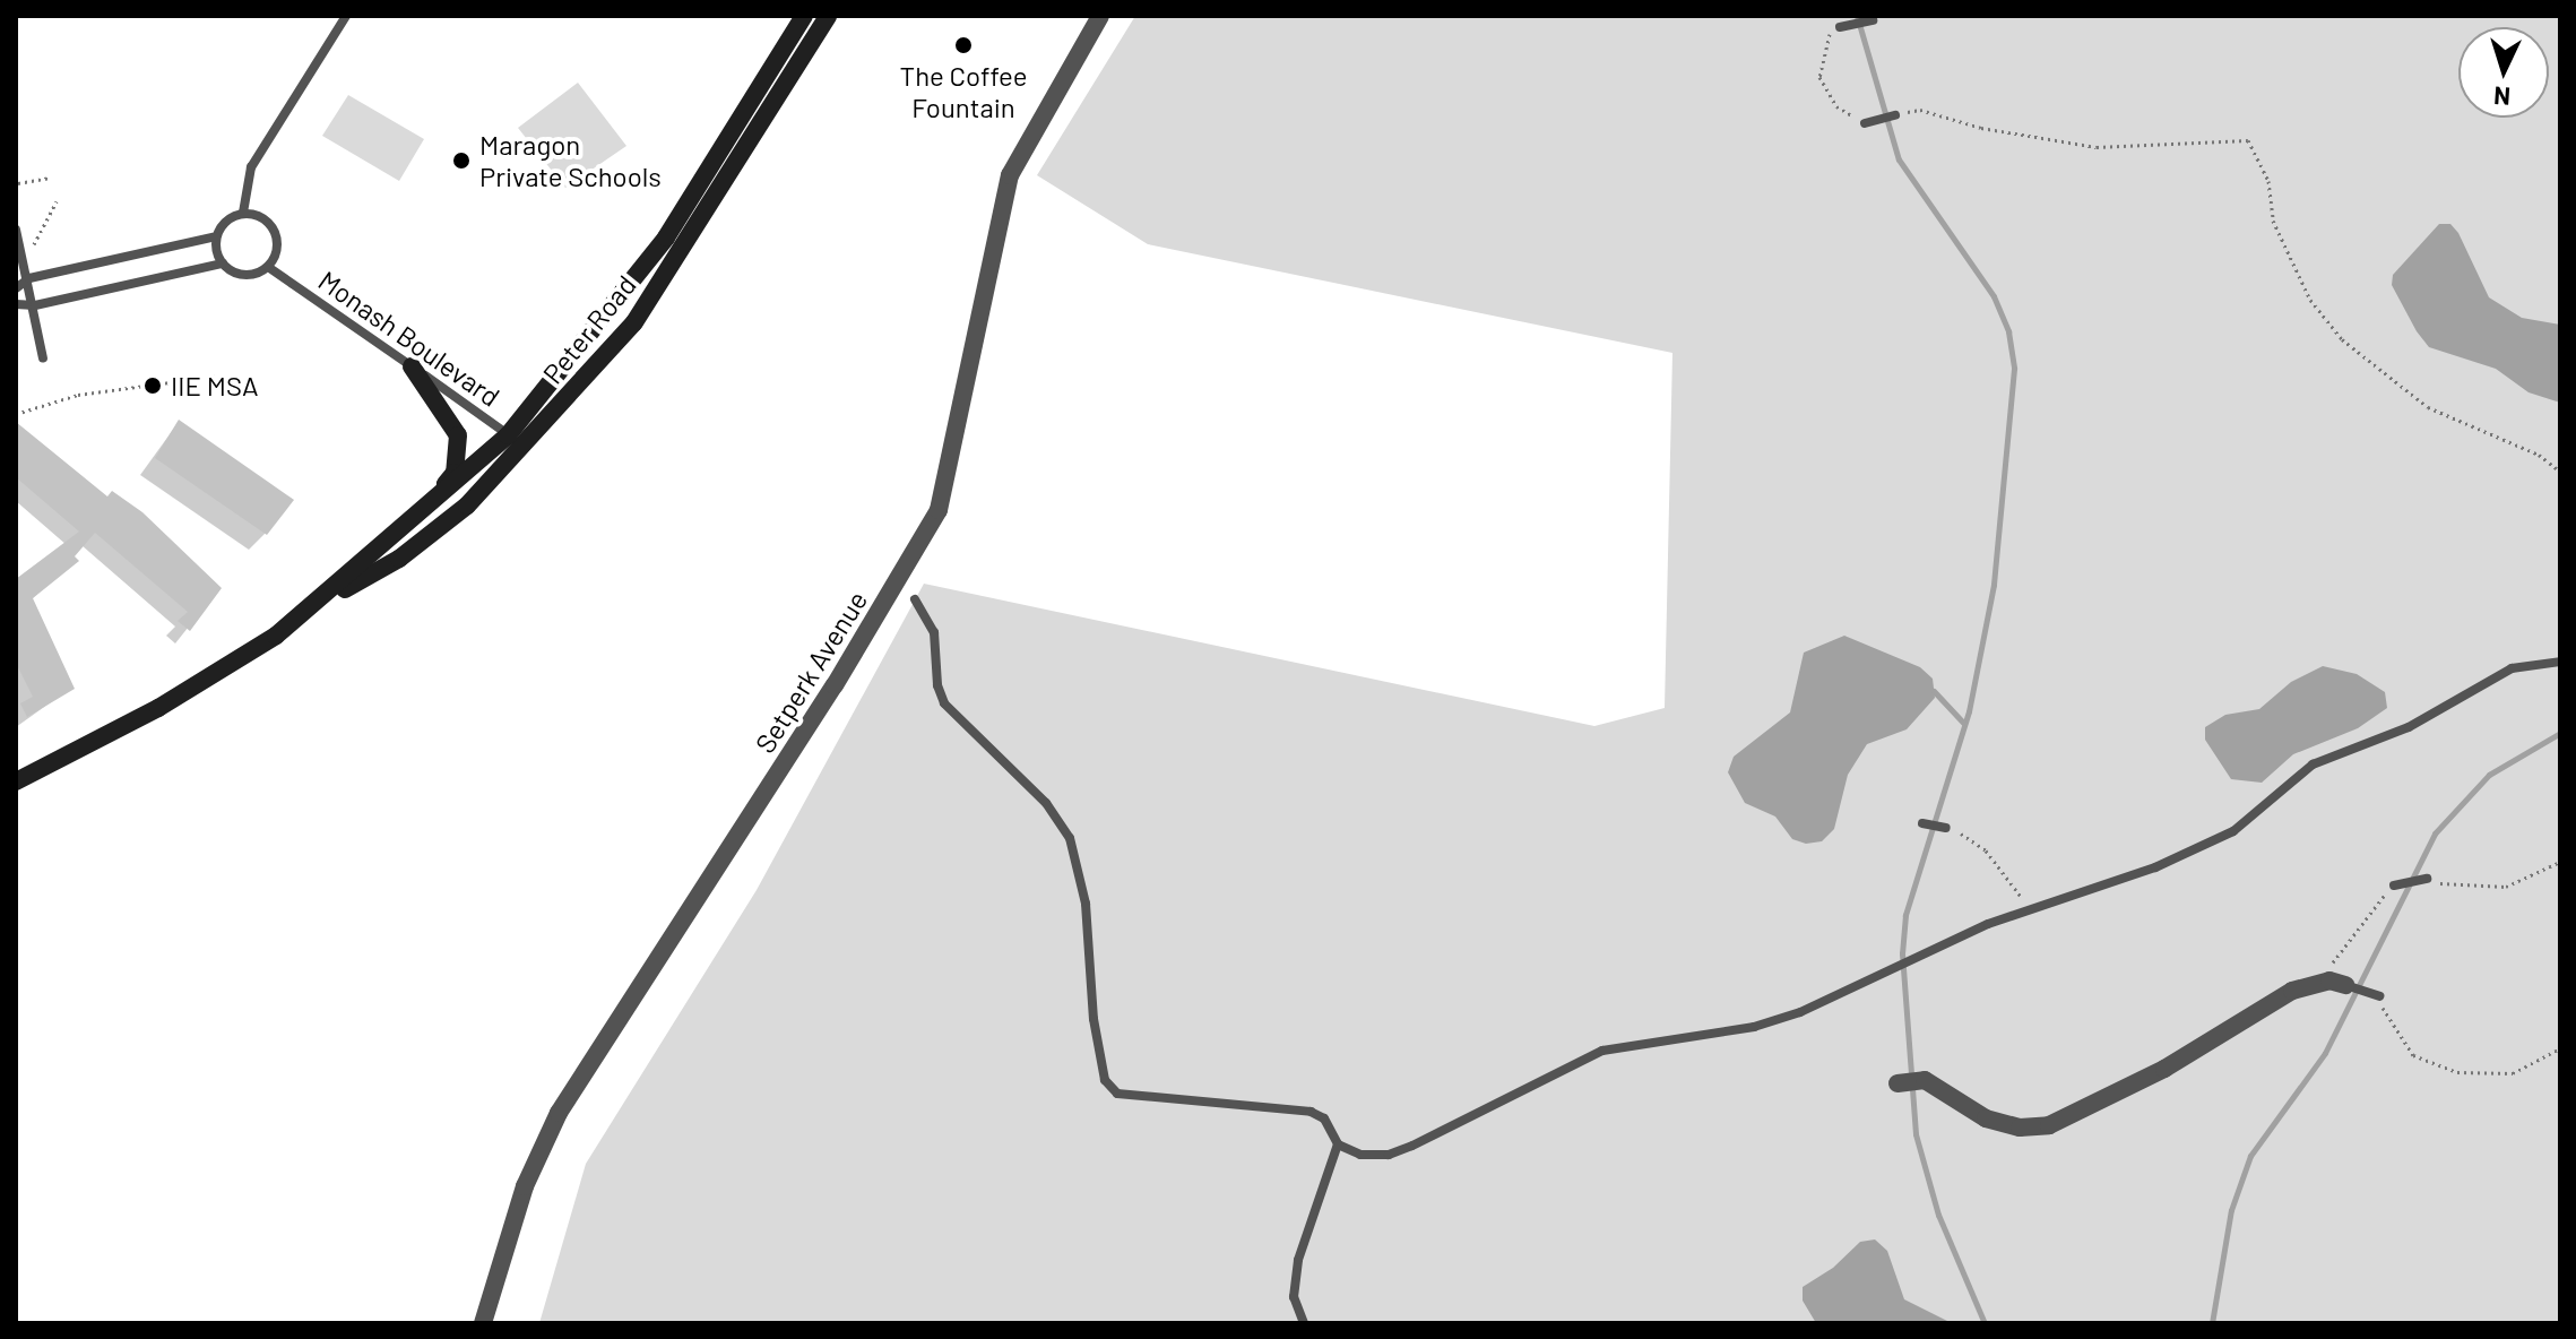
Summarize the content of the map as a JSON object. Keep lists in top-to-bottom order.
{
  "streets": {
    "main road": ["Peter Road"],
    "street": ["Setperk Avenue"],
    "lane": ["Monash Boulevard"]
  },
  "crossings": [
    ["Peter Road", "Monash Boulevard"]
  ],
  "places": ["The Coffee Fountain", "Maragon Private Schools", "IIE MSA"],
  "north": "bottom"
}
